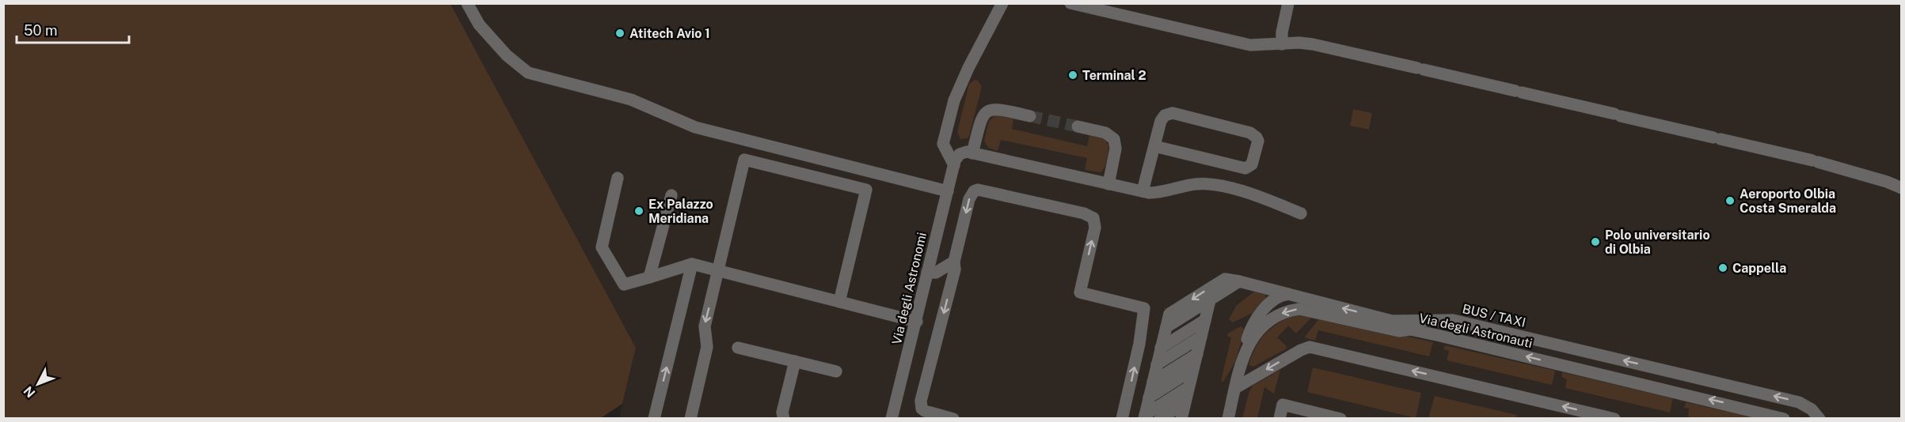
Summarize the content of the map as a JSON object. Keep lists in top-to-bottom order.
{
  "streets": {
    "street": ["Via degli Astronomi", "BUS / TAXI", "Via degli Astronauti"]
  },
  "places": [
    "Atitech Avio 1",
    "Terminal 2",
    "Aeroporto Olbia Costa Smeralda",
    "Ex Palazzo Meridiana",
    "Polo universitario di Olbia",
    "Cappella"
  ],
  "scale_bar": "50 m",
  "north": "bottom left"
}
